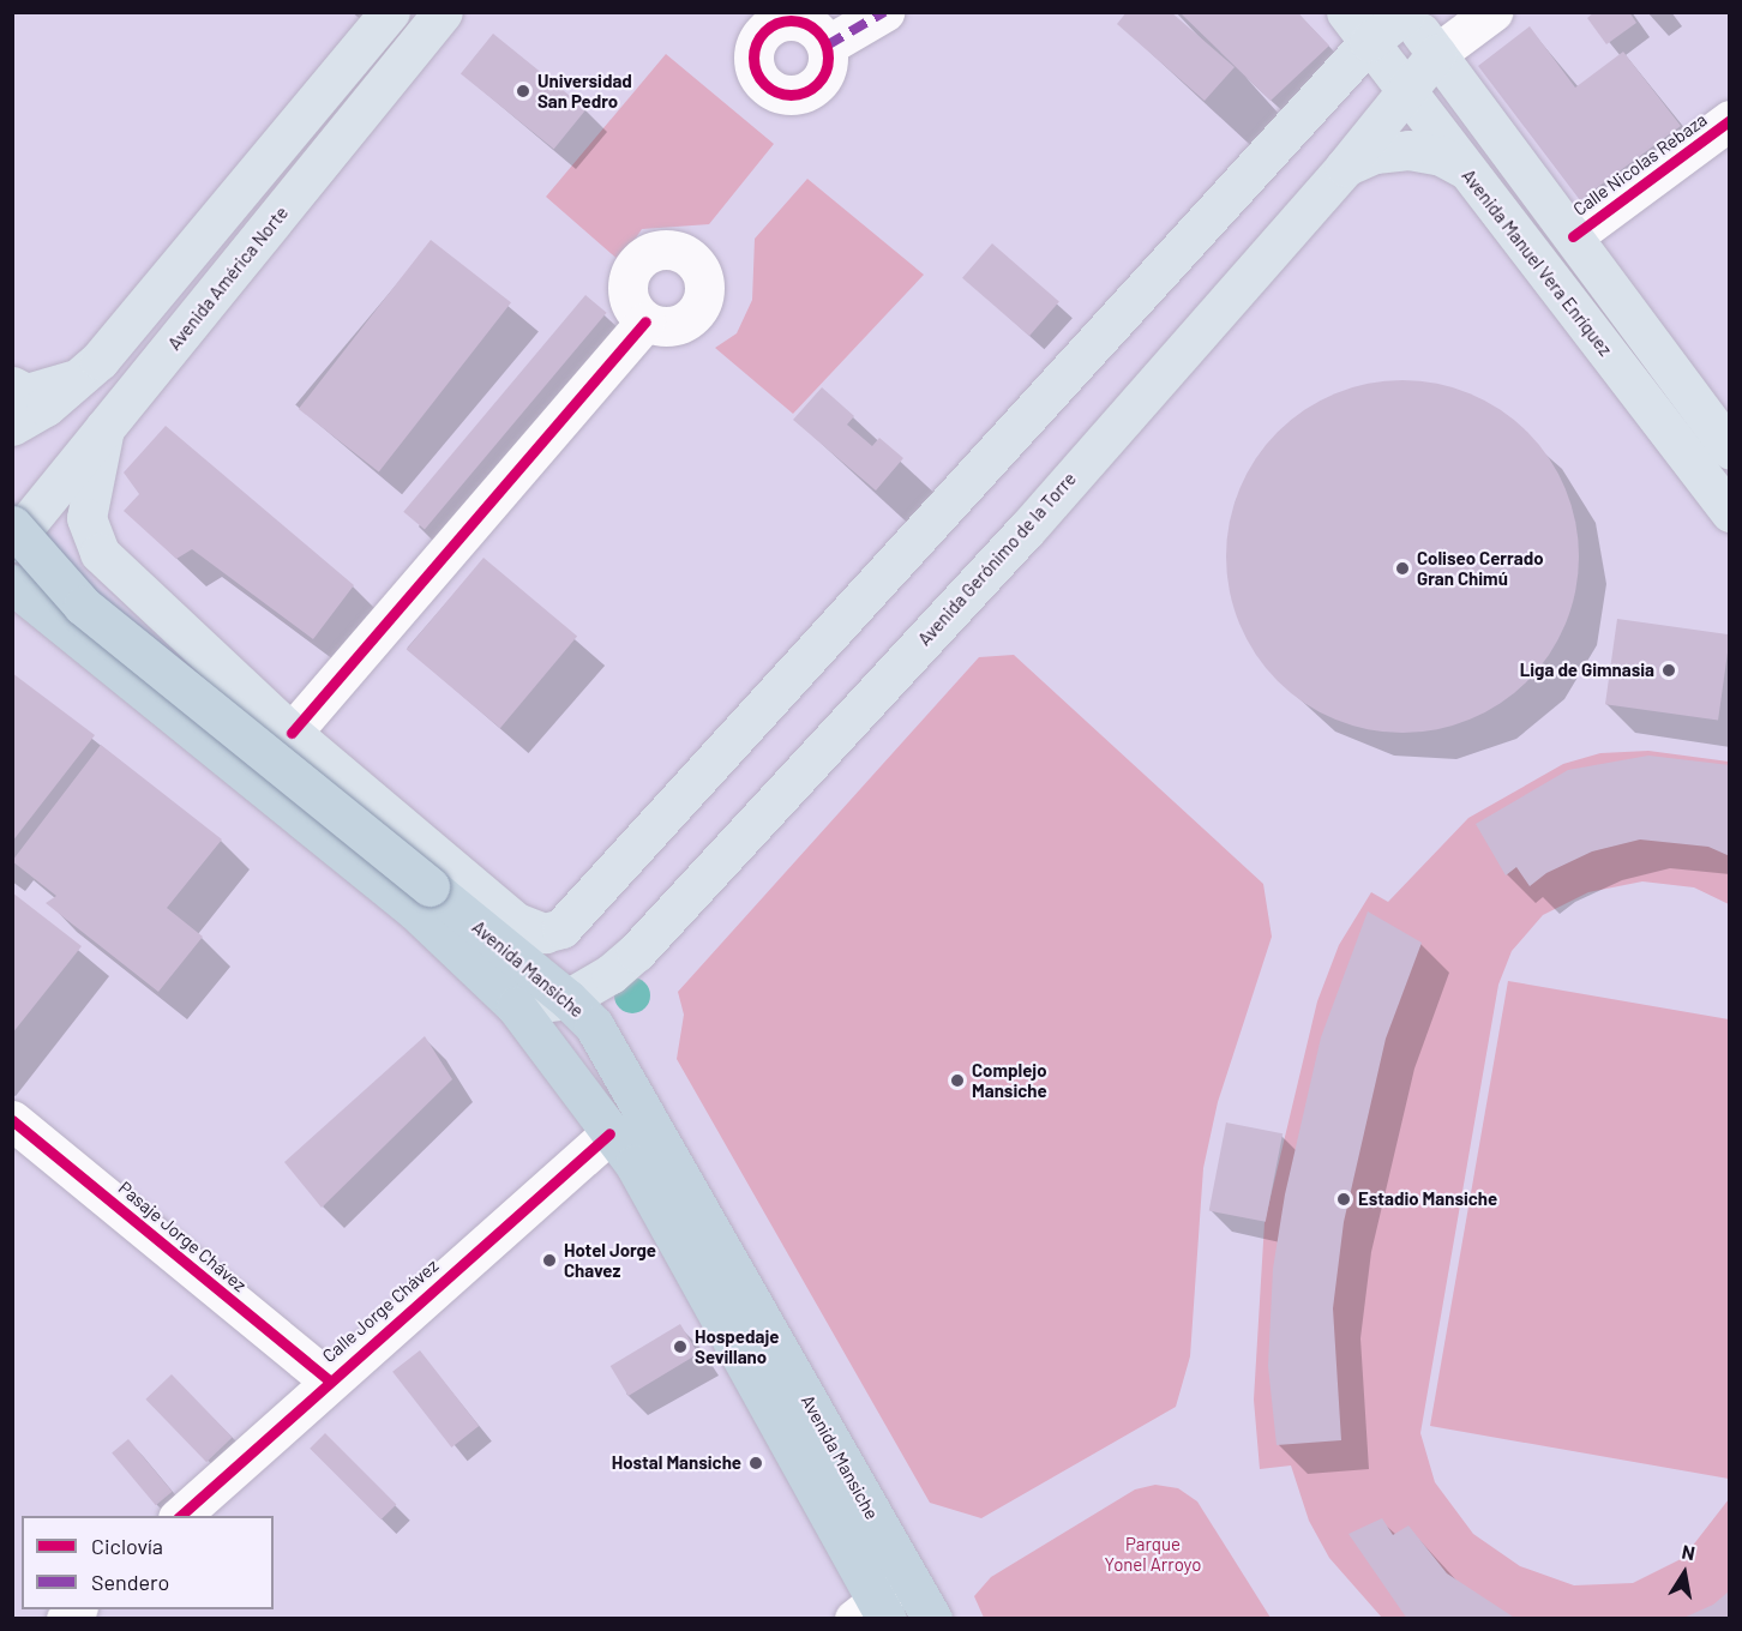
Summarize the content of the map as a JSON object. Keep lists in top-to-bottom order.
{
  "streets": {
    "highway": ["Avenida Mansiche"],
    "main road": ["Avenida Manuel Vera Enríquez", "Avenida América Norte", "Avenida Gerónimo de la Torre"],
    "street": ["Calle Nicolas Rebaza", "Pasaje Jorge Chávez", "Calle Jorge Chávez"]
  },
  "crossings": [
    ["Calle Nicolas Rebaza", "Avenida Manuel Vera Enríquez"],
    ["Avenida Manuel Vera Enríquez", "Avenida Gerónimo de la Torre"],
    ["Avenida Manuel Vera Enríquez", "Avenida Mansiche"],
    ["Avenida América Norte", "Avenida Mansiche"],
    ["Avenida Gerónimo de la Torre", "Avenida Mansiche"],
    ["Avenida Mansiche", "Calle Jorge Chávez"],
    ["Pasaje Jorge Chávez", "Calle Jorge Chávez"]
  ],
  "parks": ["Parque Yonel Arroyo"],
  "places": [
    "Universidad San Pedro",
    "Coliseo Cerrado Gran Chimú",
    "Liga de Gimnasia",
    "Complejo Mansiche",
    "Estadio Mansiche",
    "Hotel Jorge Chavez",
    "Hospedaje Sevillano",
    "Hostal Mansiche"
  ],
  "legend": ["Ciclovía", "Sendero"],
  "north": "top"
}
